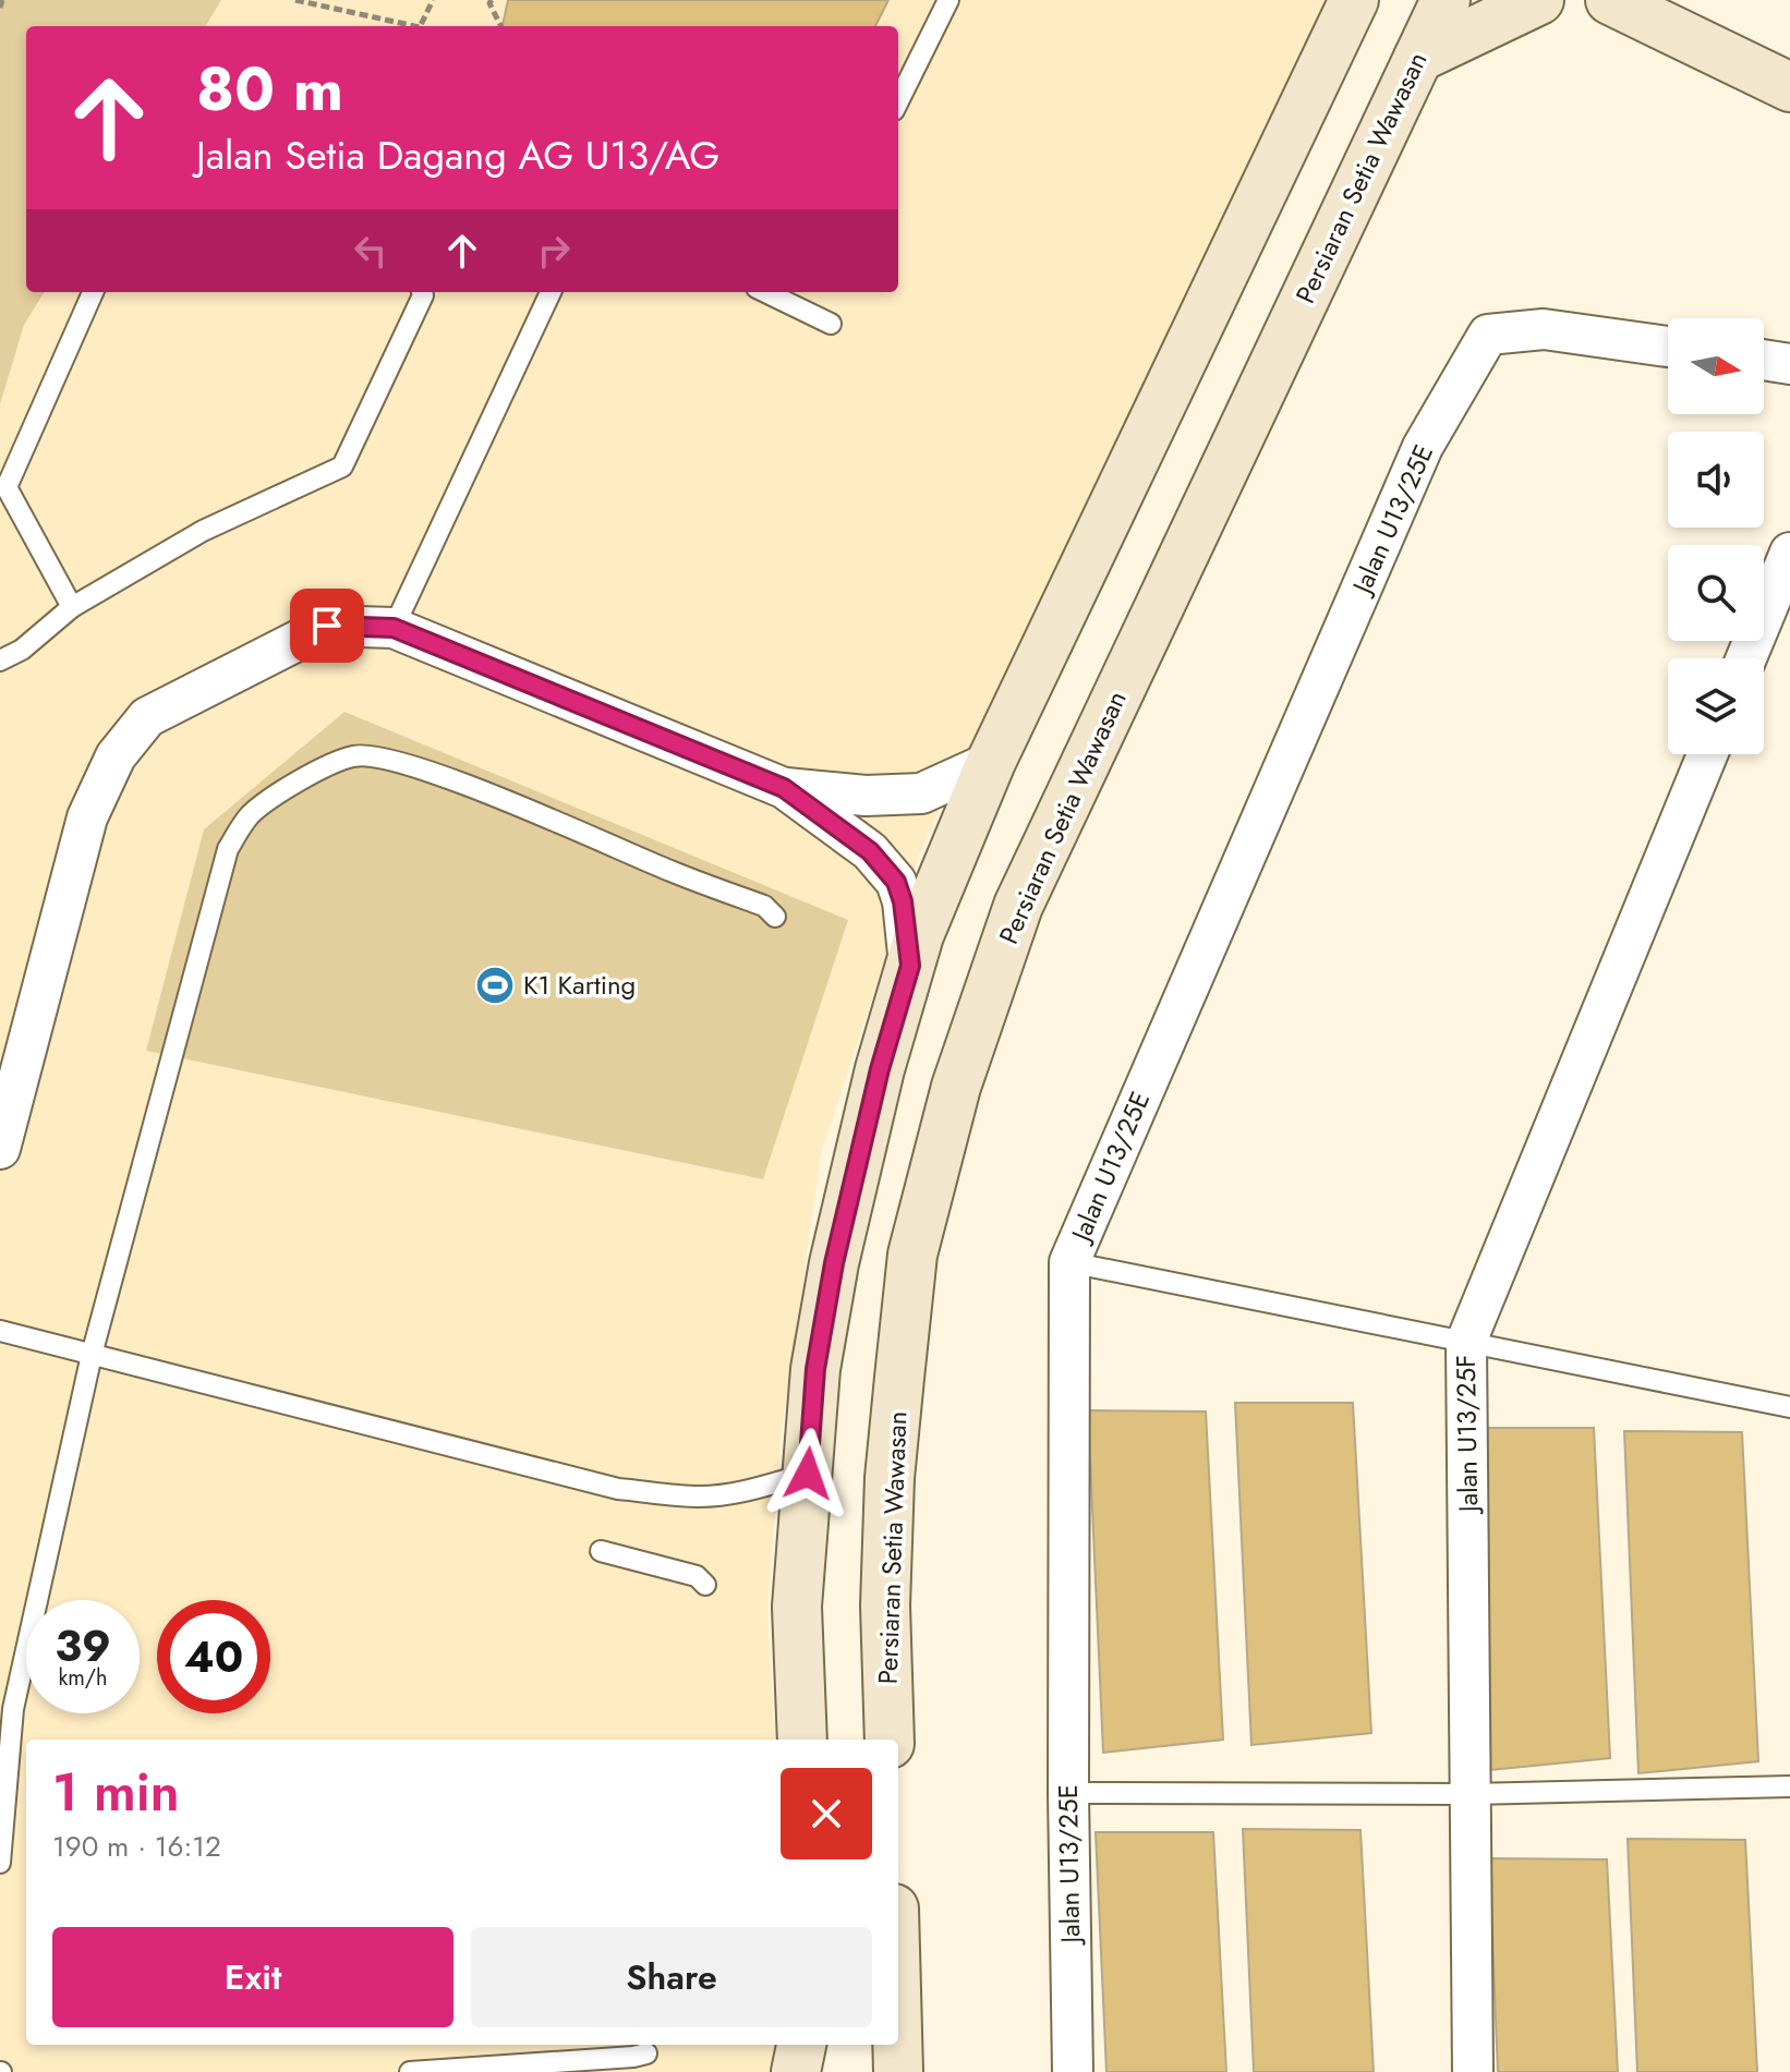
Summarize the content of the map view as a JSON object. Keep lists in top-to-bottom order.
{
  "streets": {
    "street": ["Persiaran Setia Wawasan", "Jalan U13/25E", "Jalan U13/25F"]
  },
  "places": {
    "sports": ["K1 Karting"]
  },
  "north": "right",
  "page": {
    "turn": ["80 m", "Jalan Setia Dagang AG U13/AG"],
    "speed": "39 km/h",
    "limit": "40",
    "heading": ["1 min", "190 m · 16:12"],
    "buttons": ["Exit", "Share"]
  }
}
